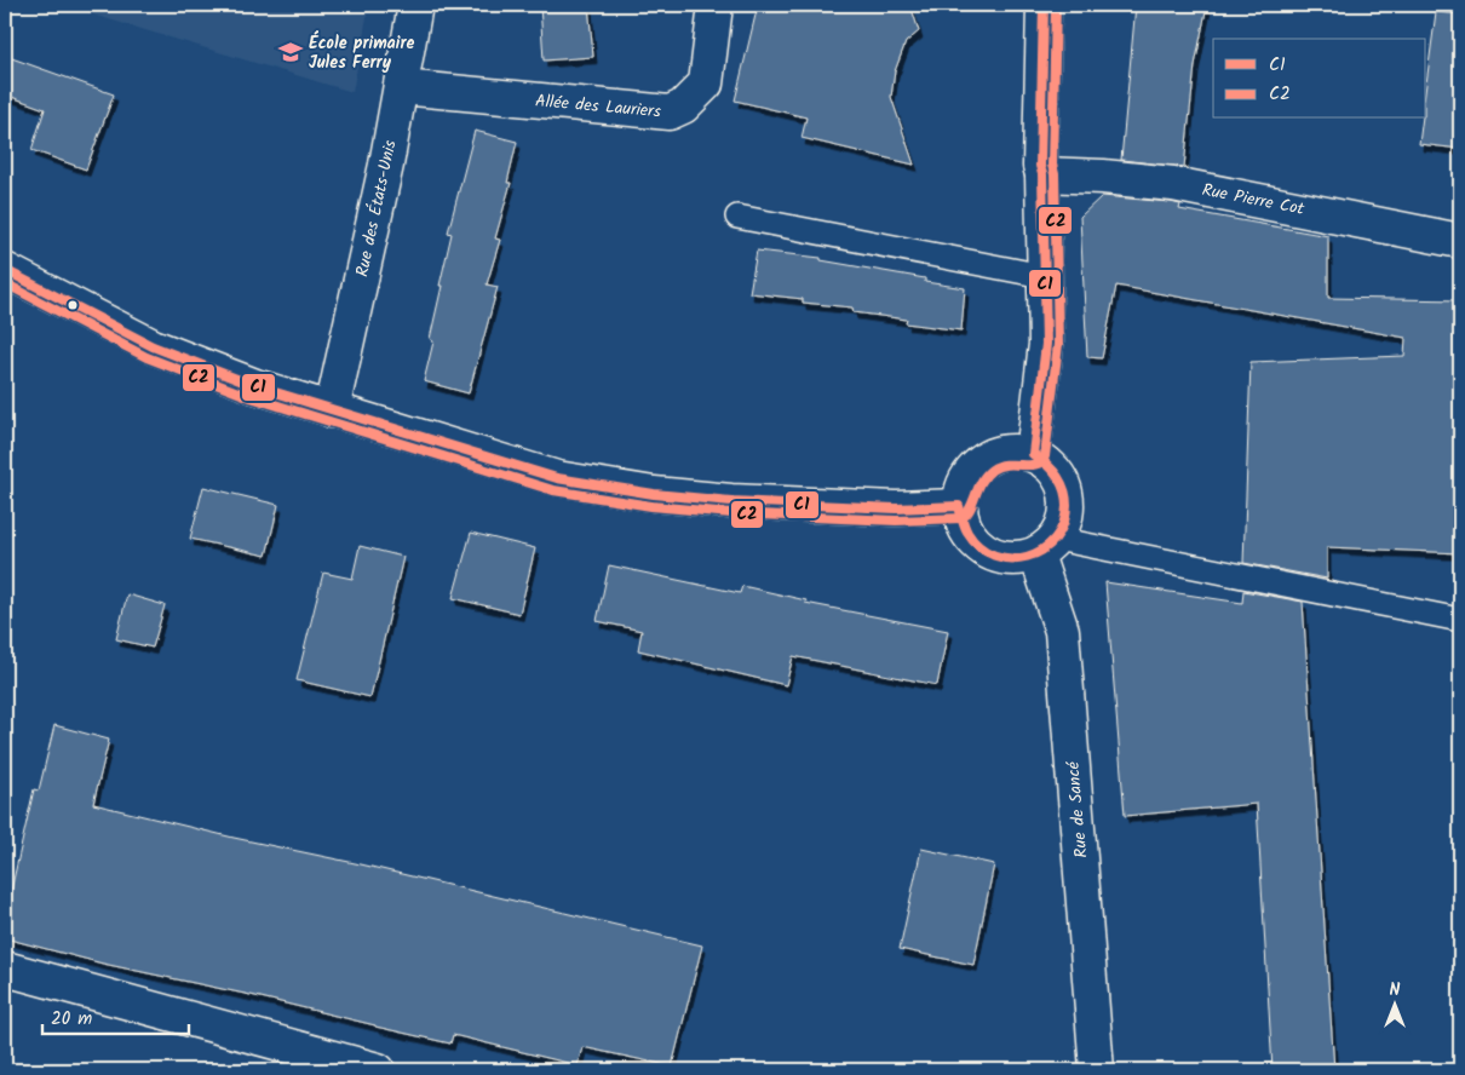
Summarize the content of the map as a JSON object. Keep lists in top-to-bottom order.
{
  "streets": {
    "street": [
      "Allée des Lauriers",
      "Rue Pierre Cot",
      "Rue des États-Unis",
      "Rue de Sancé"
    ]
  },
  "crossings": [
    ["Allée des Lauriers", "Rue des États-Unis"]
  ],
  "places": {
    "school or university": ["École primaire Jules Ferry"]
  },
  "lines": ["transit line C1", "transit line C2"],
  "legend": ["C1", "C2"],
  "scale_bar": "20 m",
  "north": "top"
}
